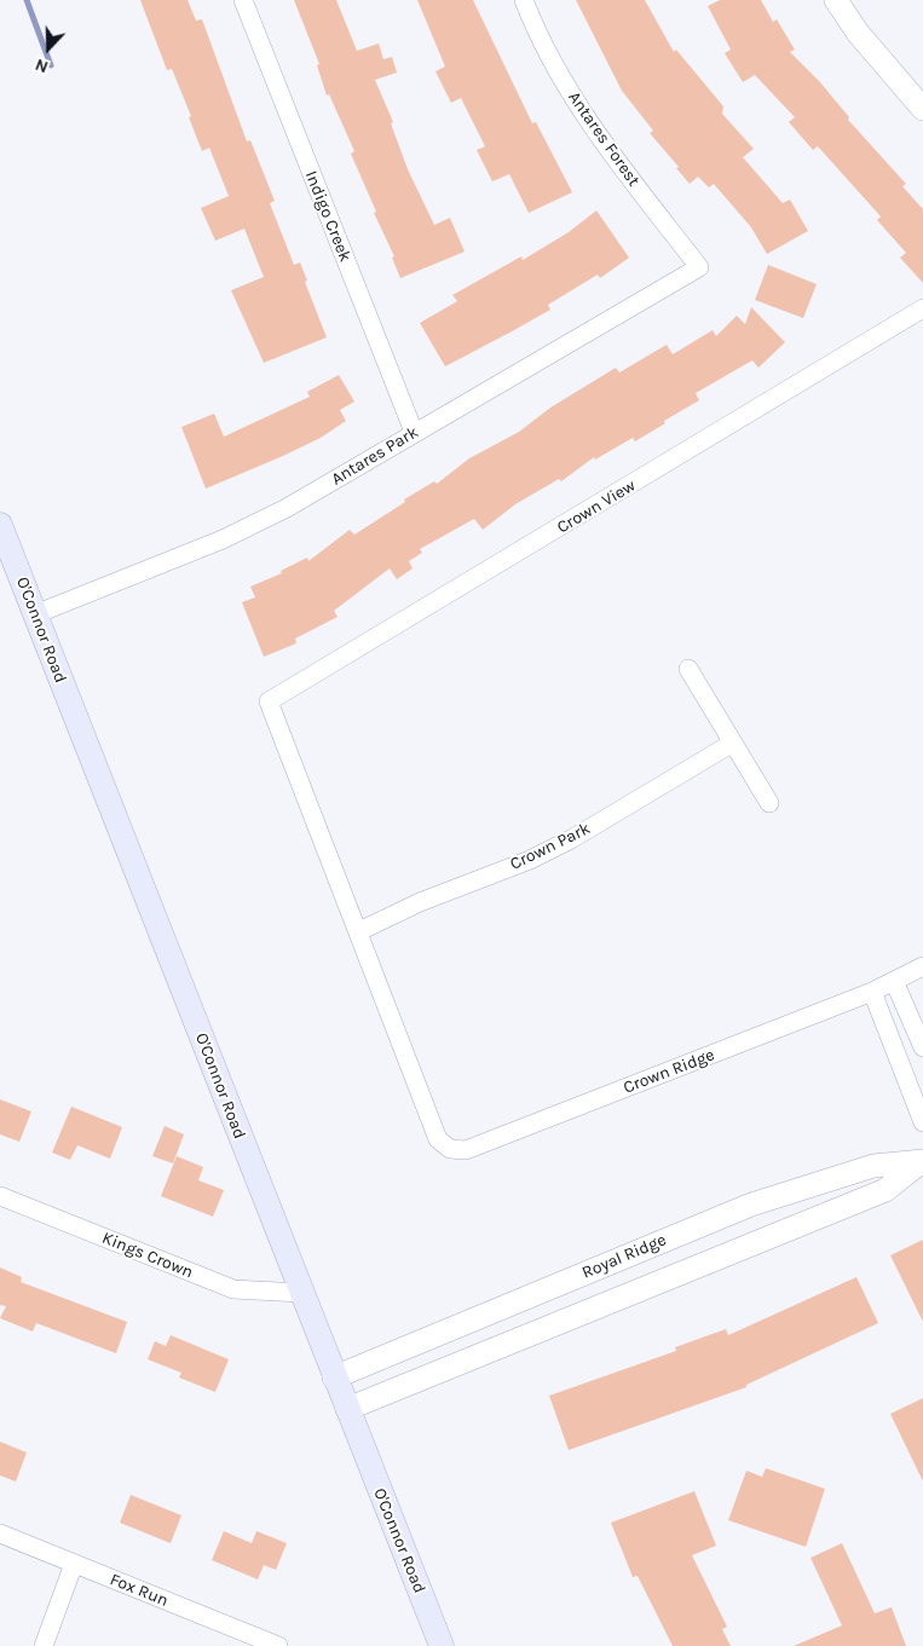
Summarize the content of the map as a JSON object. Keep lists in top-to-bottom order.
{
  "streets": {
    "main road": ["O'Connor Road"],
    "street": [
      "Antares Forest",
      "Indigo Creek",
      "Antares Park",
      "Crown View",
      "Crown Park",
      "Crown Ridge",
      "Kings Crown",
      "Royal Ridge",
      "Fox Run"
    ]
  },
  "crossings": [
    ["Antares Forest", "Antares Park"],
    ["Indigo Creek", "Antares Park"],
    ["Antares Park", "O'Connor Road"],
    ["Crown View", "Crown Park"],
    ["Crown View", "Crown Ridge"],
    ["O'Connor Road", "Kings Crown"],
    ["O'Connor Road", "Royal Ridge"],
    ["Crown Park", "Crown Ridge"]
  ],
  "north": "bottom"
}
